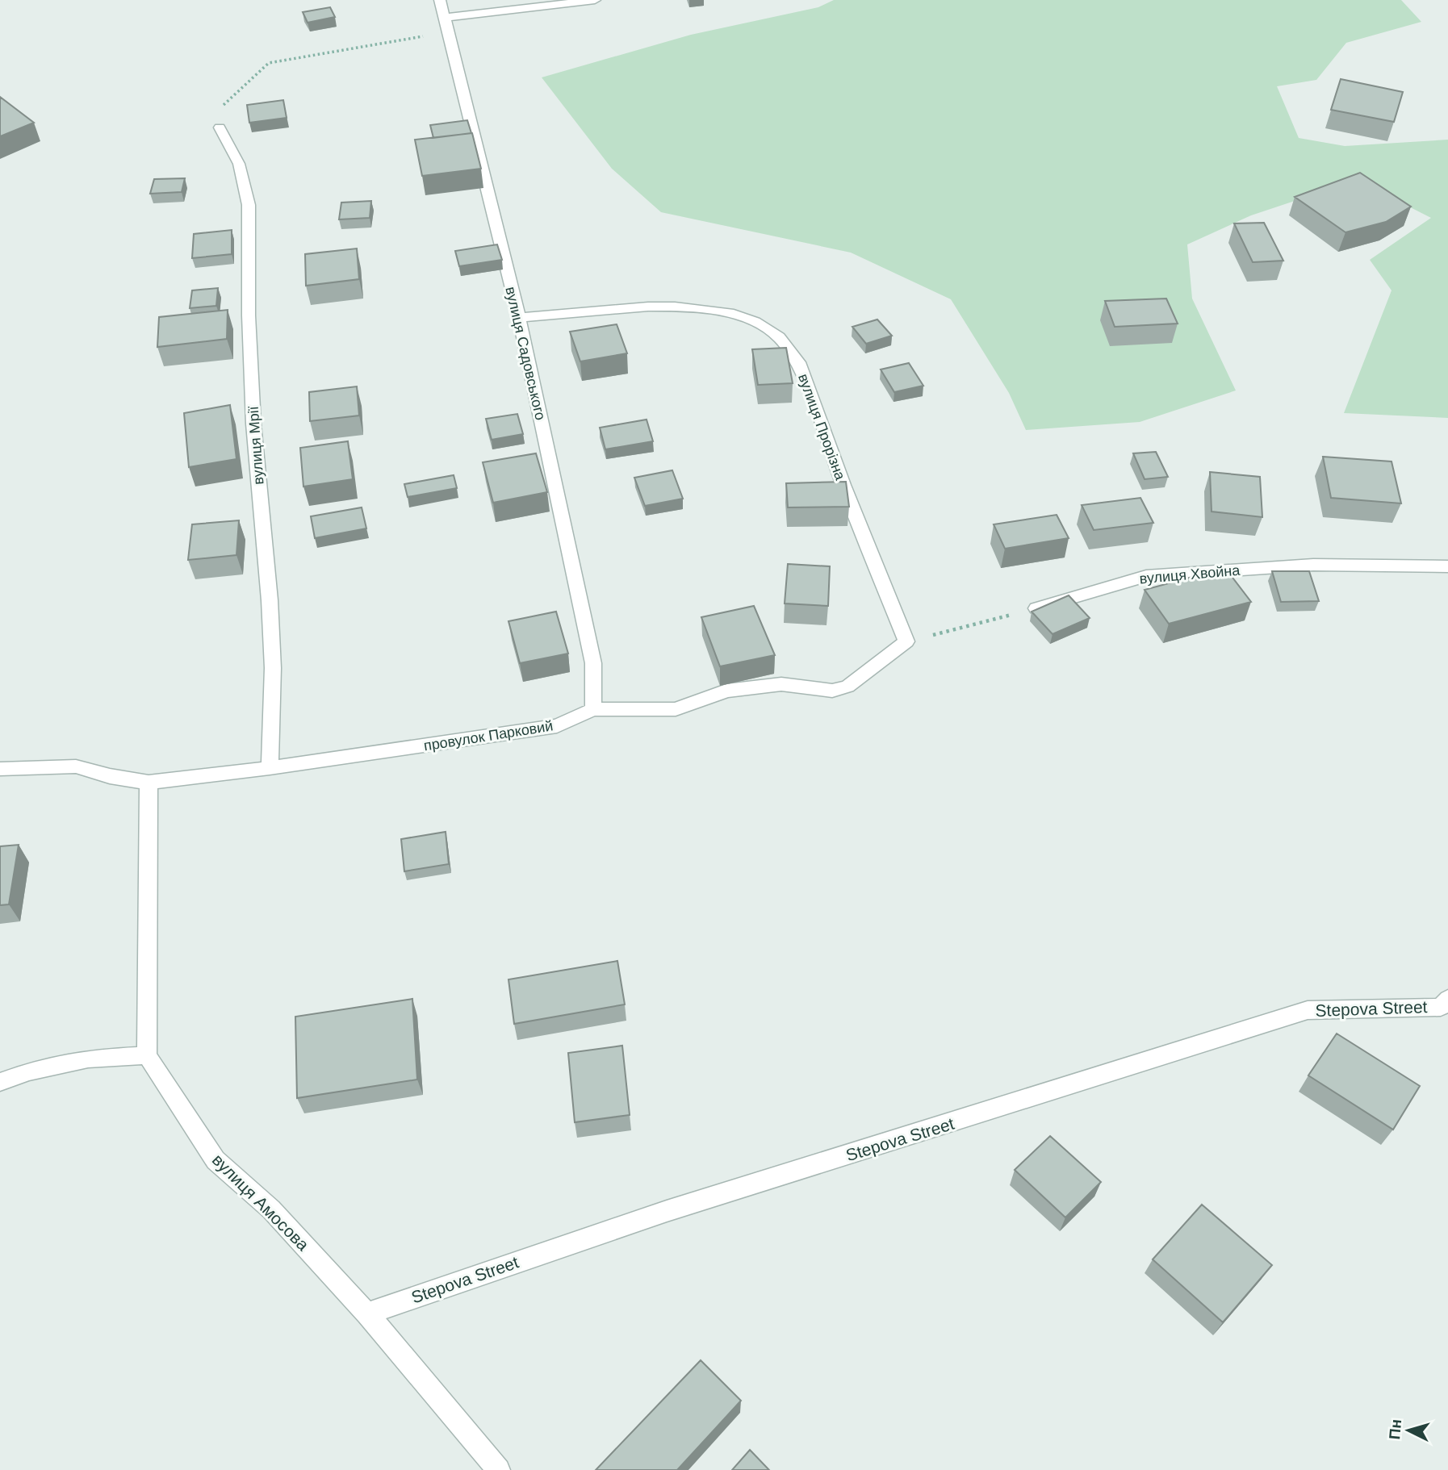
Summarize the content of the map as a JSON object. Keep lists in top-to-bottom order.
{
  "streets": {
    "street": [
      "вулиця Садовського",
      "вулиця Прорізна",
      "вулиця Мрії",
      "вулиця Хвойна",
      "провулок Парковий",
      "Stepova Street",
      "вулиця Амосова"
    ]
  },
  "crossings": [
    ["вулиця Садовського", "вулиця Прорізна"],
    ["вулиця Садовського", "провулок Парковий"],
    ["вулиця Прорізна", "провулок Парковий"],
    ["вулиця Мрії", "провулок Парковий"],
    ["Stepova Street", "вулиця Амосова"]
  ],
  "north": "left"
}
